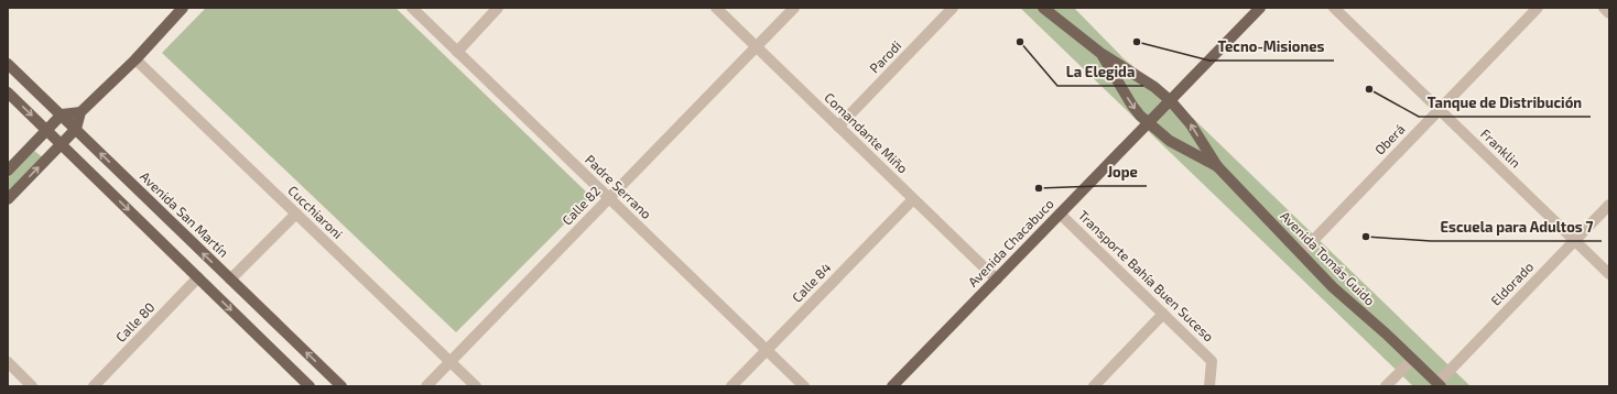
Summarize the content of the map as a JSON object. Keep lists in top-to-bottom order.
{
  "streets": {
    "main road": ["Avenida San Martín", "Avenida Chacabuco", "Avenida Tomás Guido"],
    "street": [
      "Parodi",
      "Comandante Miño",
      "Oberá",
      "Franklin",
      "Padre Serrano",
      "Calle 82",
      "Cucchiaroni",
      "Transporte Bahía Buen Suceso",
      "Calle 84",
      "Eldorado",
      "Calle 80"
    ]
  },
  "crossings": [
    ["Parodi", "Comandante Miño"],
    ["Comandante Miño", "Calle 82"],
    ["Comandante Miño", "Avenida Chacabuco"],
    ["Comandante Miño", "Calle 84"],
    ["Oberá", "Franklin"],
    ["Oberá", "Avenida Tomás Guido"],
    ["Franklin", "Eldorado"],
    ["Padre Serrano", "Calle 82"],
    ["Padre Serrano", "Calle 84"],
    ["Calle 82", "Cucchiaroni"],
    ["Avenida Chacabuco", "Avenida Tomás Guido"],
    ["Avenida Chacabuco", "Transporte Bahía Buen Suceso"],
    ["Avenida Tomás Guido", "Eldorado"]
  ],
  "places": [
    "La Elegida",
    "Tecno-Misiones",
    "Tanque de Distribución",
    "Jope",
    "Escuela para Adultos 7"
  ]
}
